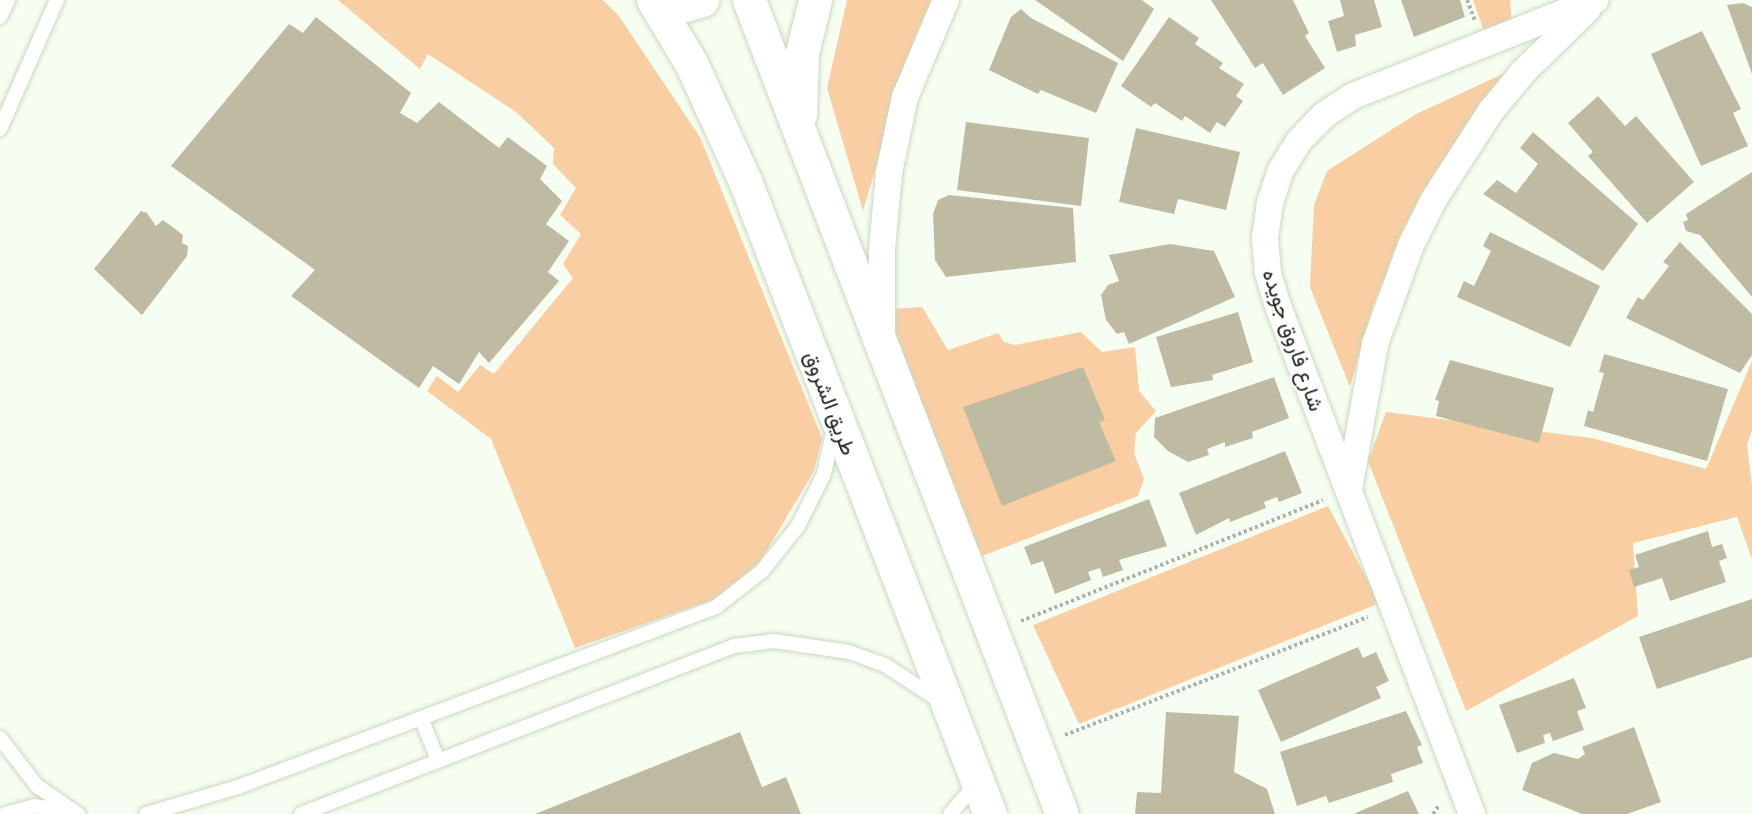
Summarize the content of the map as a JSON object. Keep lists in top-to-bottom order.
{
  "streets": {
    "street": ["شارع فاروق جويده", "طريق الشروق"]
  }
}
